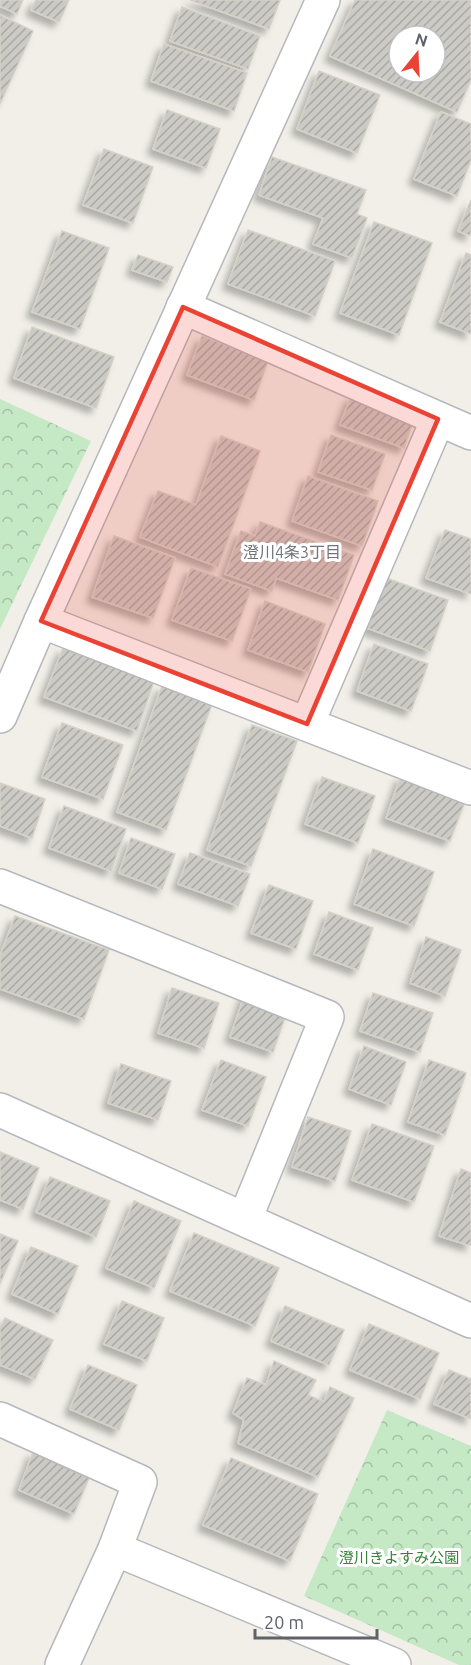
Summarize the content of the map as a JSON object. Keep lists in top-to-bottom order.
{
  "districts": ["澄川4条3丁目"],
  "parks": ["澄川きよすみ公園"],
  "scale_bar": "20 m",
  "north": "top"
}
